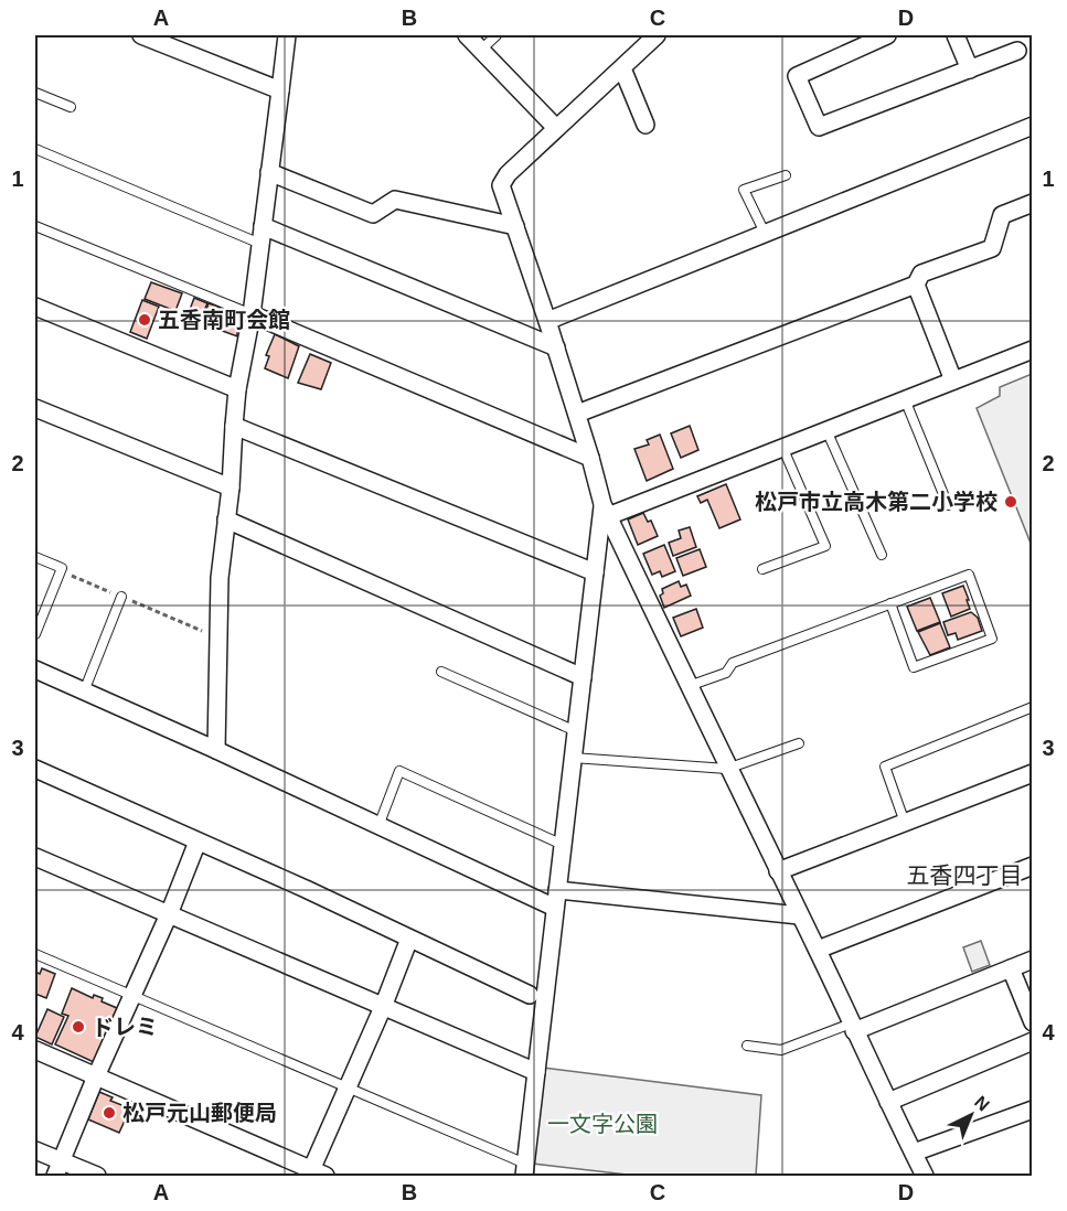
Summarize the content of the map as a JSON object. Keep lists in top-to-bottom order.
{
  "districts": ["五香四丁目"],
  "parks": ["一文字公園"],
  "places": [
    "五香南町会館",
    "松戸市立高木第二小学校",
    "ドレミ",
    "松戸元山郵便局"
  ],
  "north": "top right",
  "grid": {
    "columns": [
      "A",
      "B",
      "C",
      "D"
    ],
    "rows": [
      "1",
      "2",
      "3",
      "4"
    ]
  }
}
